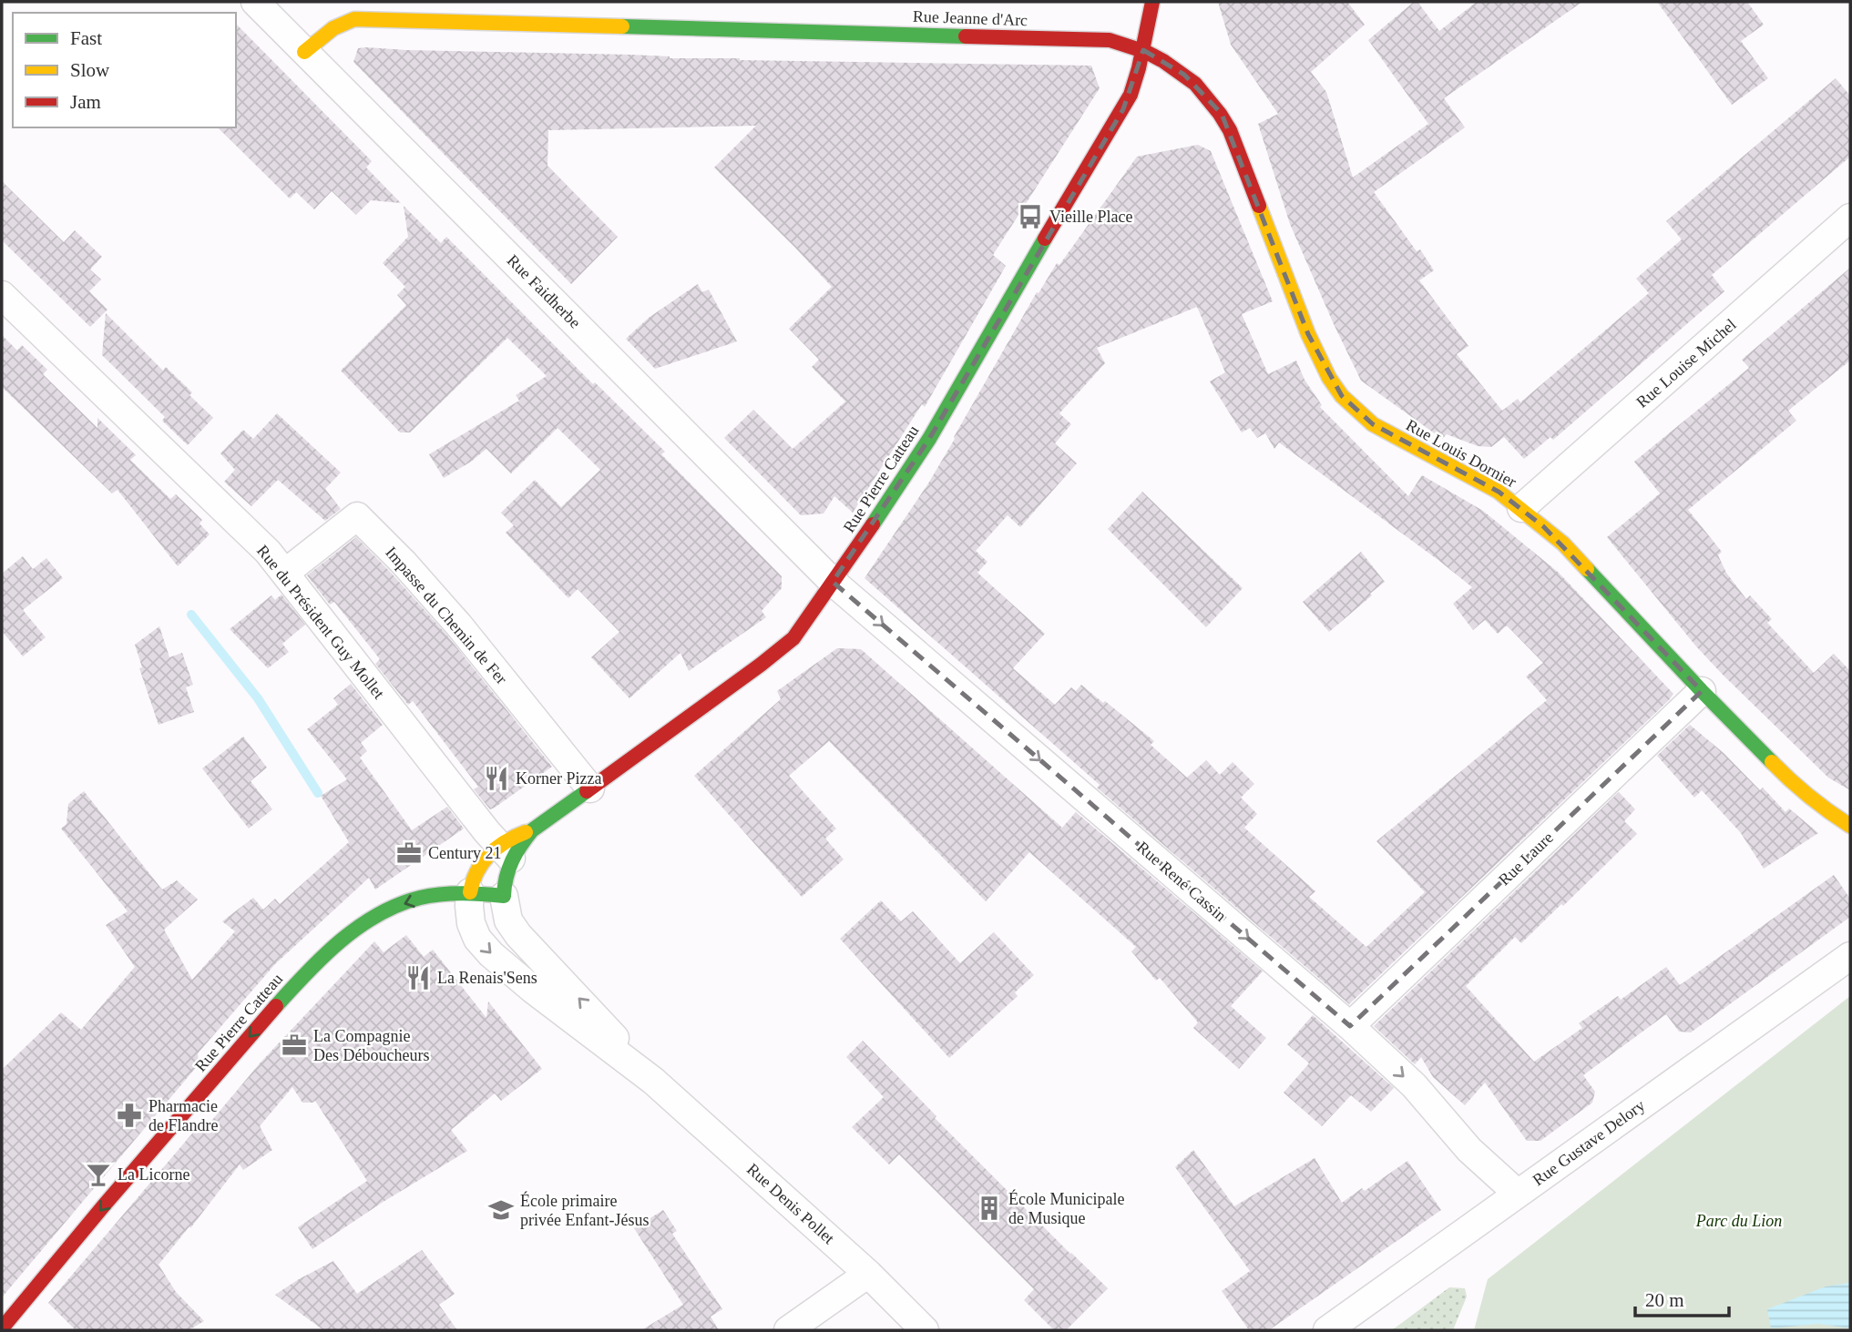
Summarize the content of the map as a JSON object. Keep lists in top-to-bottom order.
{
  "streets": {
    "street": [
      "Rue Jeanne d'Arc",
      "Rue Faidherbe",
      "Rue Louise Michel",
      "Rue Louis Dornier",
      "Rue Pierre Catteau",
      "Impasse du Chemin de Fer",
      "Rue du Président Guy Mollet",
      "Rue Laure",
      "Rue René Cassin",
      "Rue Gustave Delory",
      "Rue Denis Pollet"
    ]
  },
  "crossings": [
    ["Rue Jeanne d'Arc", "Rue Faidherbe"],
    ["Rue Jeanne d'Arc", "Rue Louis Dornier"],
    ["Rue Jeanne d'Arc", "Rue Pierre Catteau"],
    ["Rue Faidherbe", "Rue Pierre Catteau"],
    ["Rue Faidherbe", "Rue René Cassin"],
    ["Rue Louise Michel", "Rue Louis Dornier"],
    ["Rue Louis Dornier", "Rue Pierre Catteau"],
    ["Rue Louis Dornier", "Rue Laure"],
    ["Rue Pierre Catteau", "Impasse du Chemin de Fer"],
    ["Rue Pierre Catteau", "Rue du Président Guy Mollet"],
    ["Rue Pierre Catteau", "Rue René Cassin"],
    ["Rue Pierre Catteau", "Rue Denis Pollet"],
    ["Impasse du Chemin de Fer", "Rue du Président Guy Mollet"],
    ["Rue Laure", "Rue René Cassin"],
    ["Rue René Cassin", "Rue Gustave Delory"]
  ],
  "one_way": ["Rue Pierre Catteau", "Rue René Cassin"],
  "parks": ["Parc du Lion"],
  "places": {
    "bus stop": ["Vieille Place"],
    "restaurant": ["Korner Pizza", "La Renais'Sens"],
    "office": ["Century 21", "La Compagnie Des Déboucheurs"],
    "pharmacy": ["Pharmacie de Flandre"],
    "bar": ["La Licorne"],
    "building": ["École Municipale de Musique"],
    "school or university": ["École primaire privée Enfant-Jésus"]
  },
  "legend": ["Fast", "Slow", "Jam"],
  "scale_bar": "20 m"
}
